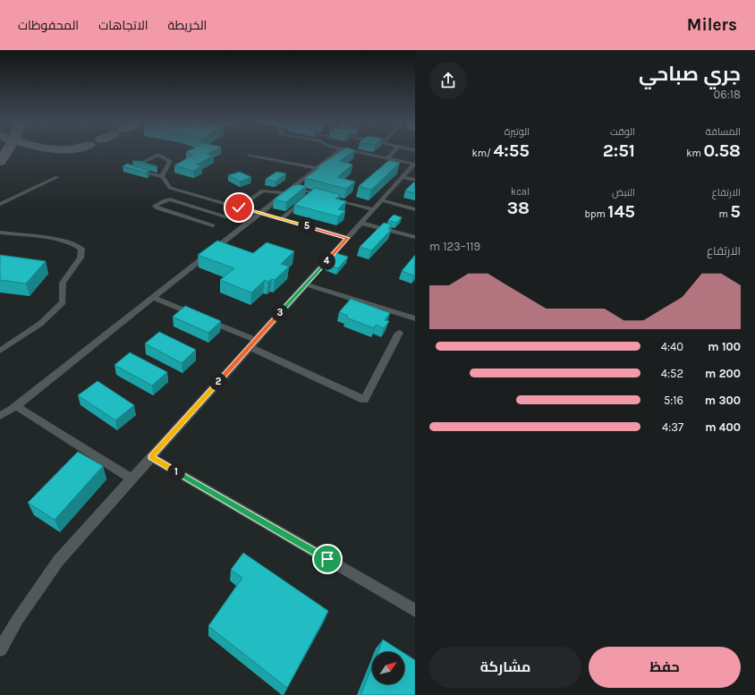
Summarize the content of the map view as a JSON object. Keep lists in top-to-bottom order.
{
  "north": "top right",
  "page": {
    "header": "Milers",
    "nav": ["الخريطة", "الاتجاهات", "المحفوظات"],
    "heading": ["جري صباحي", "06:18"],
    "stats": [
      ["المسافة", "0.58 km"],
      ["الوقت", "2:51"],
      ["الوتيرة", "4:55 /km"],
      ["الارتفاع", "5 m"],
      ["النبض", "145 bpm"],
      ["kcal", "38"]
    ],
    "pins": [
      "5",
      "4",
      "3",
      "2",
      "1"
    ],
    "chart": ["الارتفاع", "119–123 m"],
    "list": [
      {
        "name": "100 m",
        "note": "4:40"
      },
      {
        "name": "200 m",
        "note": "4:52"
      },
      {
        "name": "300 m",
        "note": "5:16"
      },
      {
        "name": "400 m",
        "note": "4:37"
      }
    ],
    "buttons": ["حفظ", "مشاركة"]
  }
}
